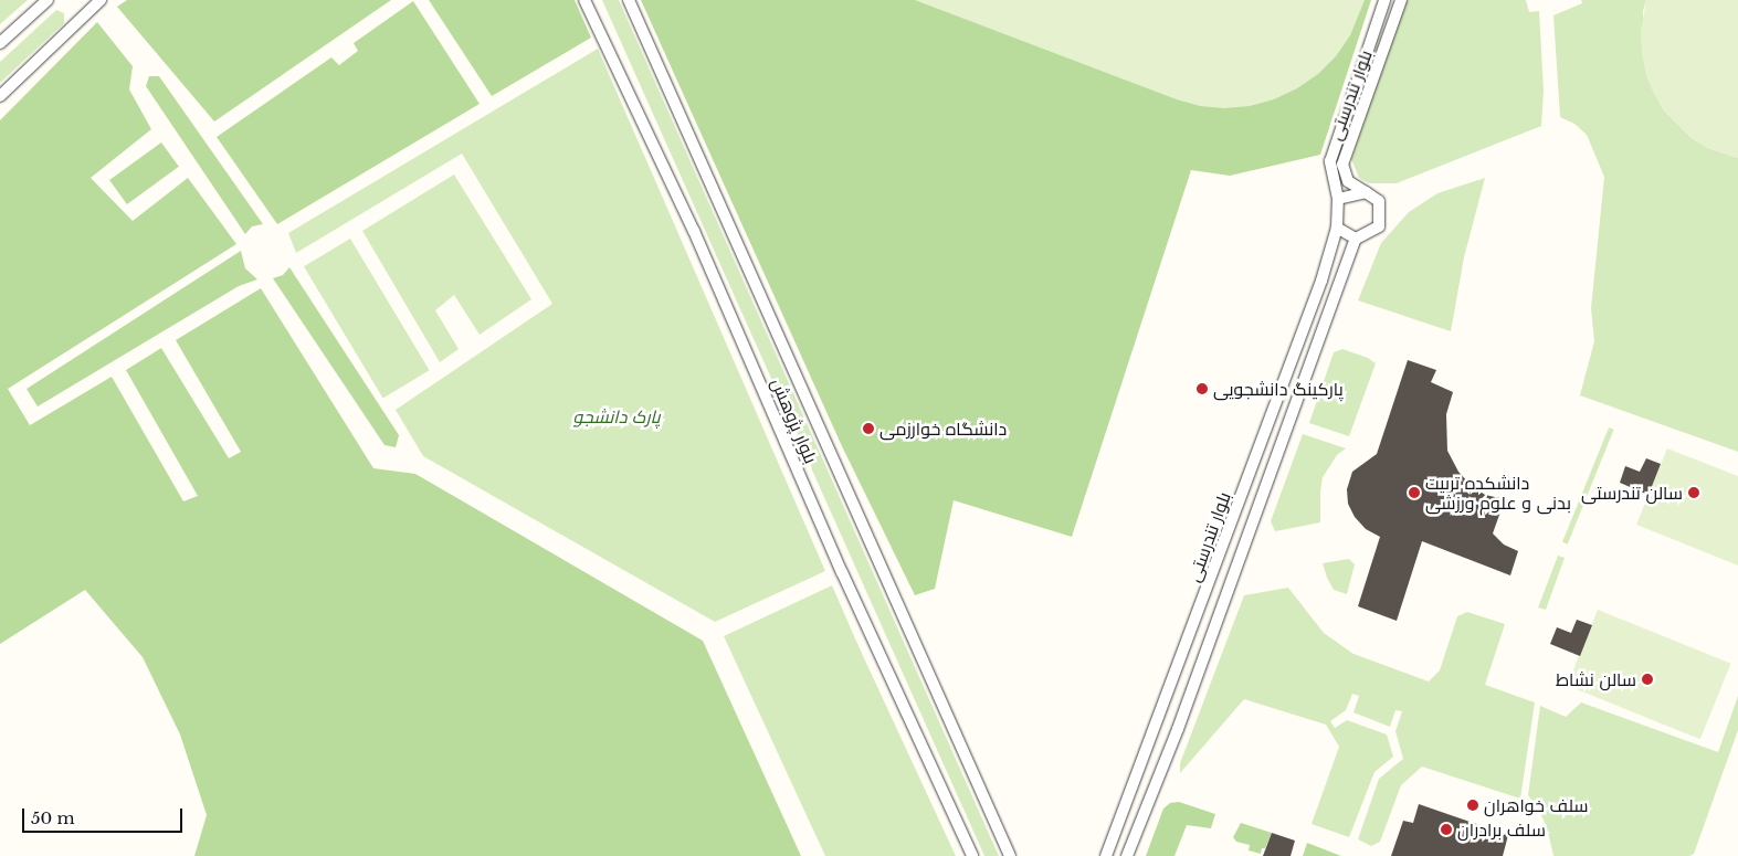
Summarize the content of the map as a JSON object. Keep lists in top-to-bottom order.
{
  "streets": {
    "lane": ["بلوار تندرستی", "بلوار پژوهش"]
  },
  "parks": ["پارک دانشجو"],
  "places": [
    "پارکینگ دانشجویی",
    "دانشگاه خوارزمی",
    "دانشکده تربیت بدنی و علوم ورزشی",
    "سالن تندرستی",
    "سالن نشاط",
    "سلف خواهران",
    "سلف برادران"
  ],
  "scale_bar": "50 m"
}
